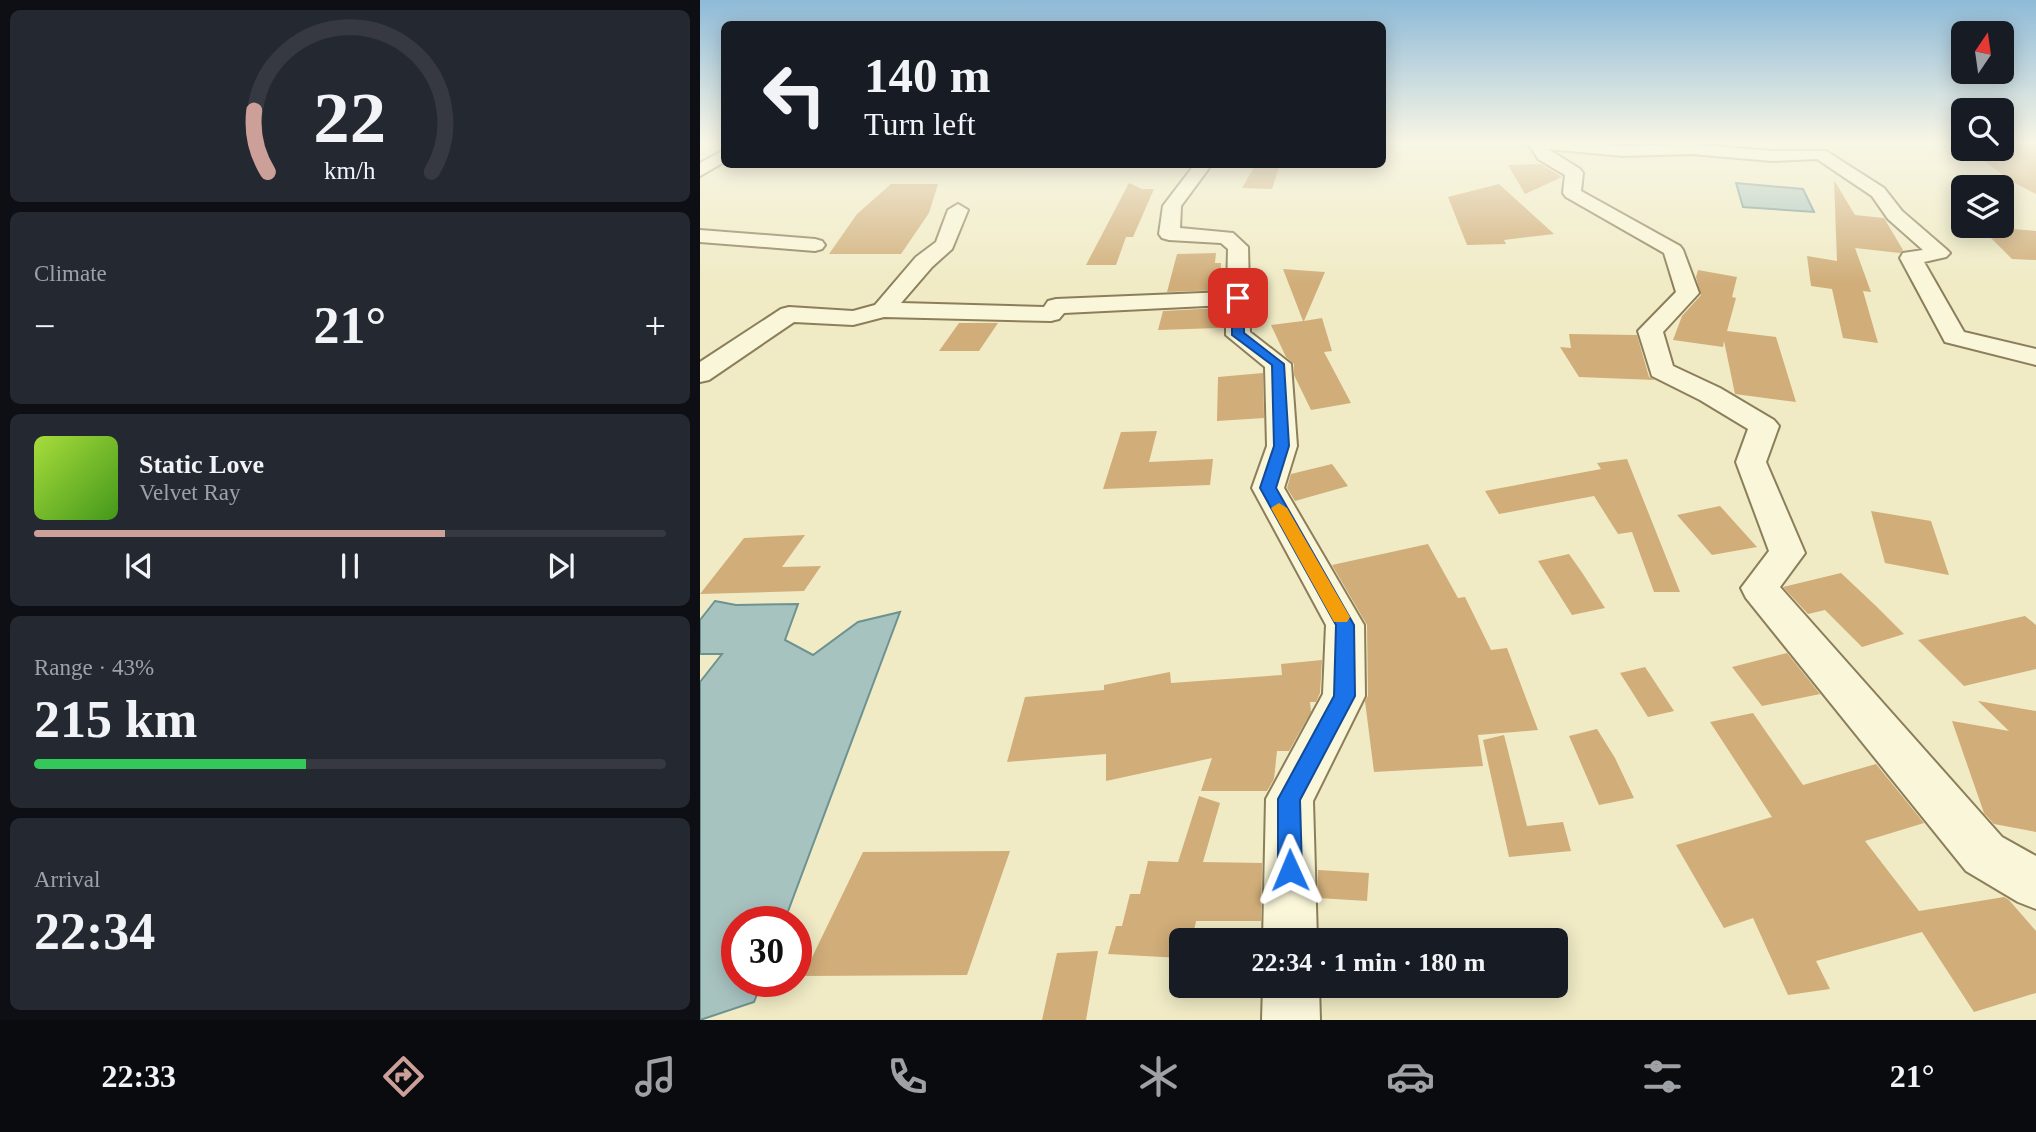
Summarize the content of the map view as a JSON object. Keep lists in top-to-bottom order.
{
  "north": "top",
  "page": {
    "turn": ["140 m", "Turn left"],
    "tile": [
      "Climate",
      ["Range · 43%", "215 km"],
      ["Arrival", "22:34"]
    ],
    "heat": ["−", "21°", "+"],
    "song": ["Static Love", "Velvet Ray"],
    "limit": "30",
    "trip": "22:34 · 1 min · 180 m",
    "tabs": ["22:33", "21°"],
    "gauge": ["22", "km/h"]
  }
}
